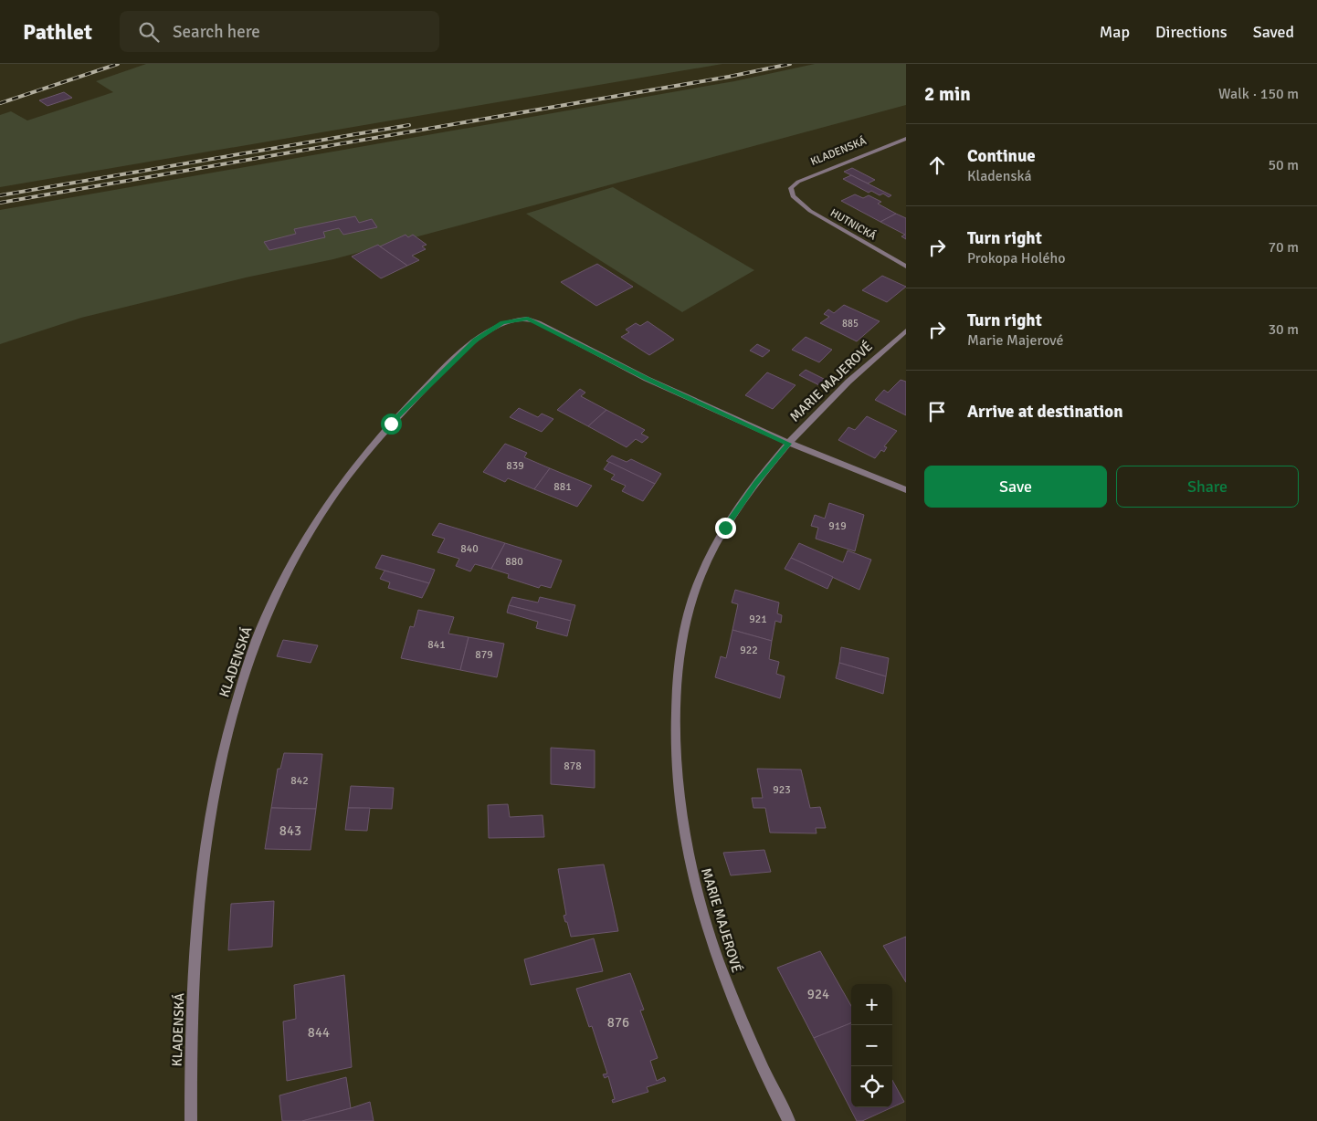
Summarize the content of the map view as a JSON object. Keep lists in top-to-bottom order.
{
  "streets": {
    "street": ["KLADENSKÁ", "HUTNICKÁ", "MARIE MAJEROVÉ"]
  },
  "crossings": [
    ["KLADENSKÁ", "HUTNICKÁ"],
    ["KLADENSKÁ", "MARIE MAJEROVÉ"]
  ],
  "house_numbers": [
    "885",
    "839",
    "881",
    "919",
    "840",
    "880",
    "921",
    "841",
    "922",
    "879",
    "878",
    "842",
    "923",
    "843",
    "924",
    "876",
    "844"
  ],
  "page": {
    "header": "Pathlet",
    "search": "Search here",
    "nav": ["Map", "Directions", "Saved"],
    "heading": ["2 min", "Walk · 150 m"],
    "list": [
      ["Continue", "Kladenská", "50 m"],
      ["Turn right", "Prokopa Holého", "70 m"],
      ["Turn right", "Marie Majerové", "30 m"],
      "Arrive at destination"
    ],
    "buttons": ["Save", "Share"],
    "map_buttons": ["+", "−"]
  }
}
